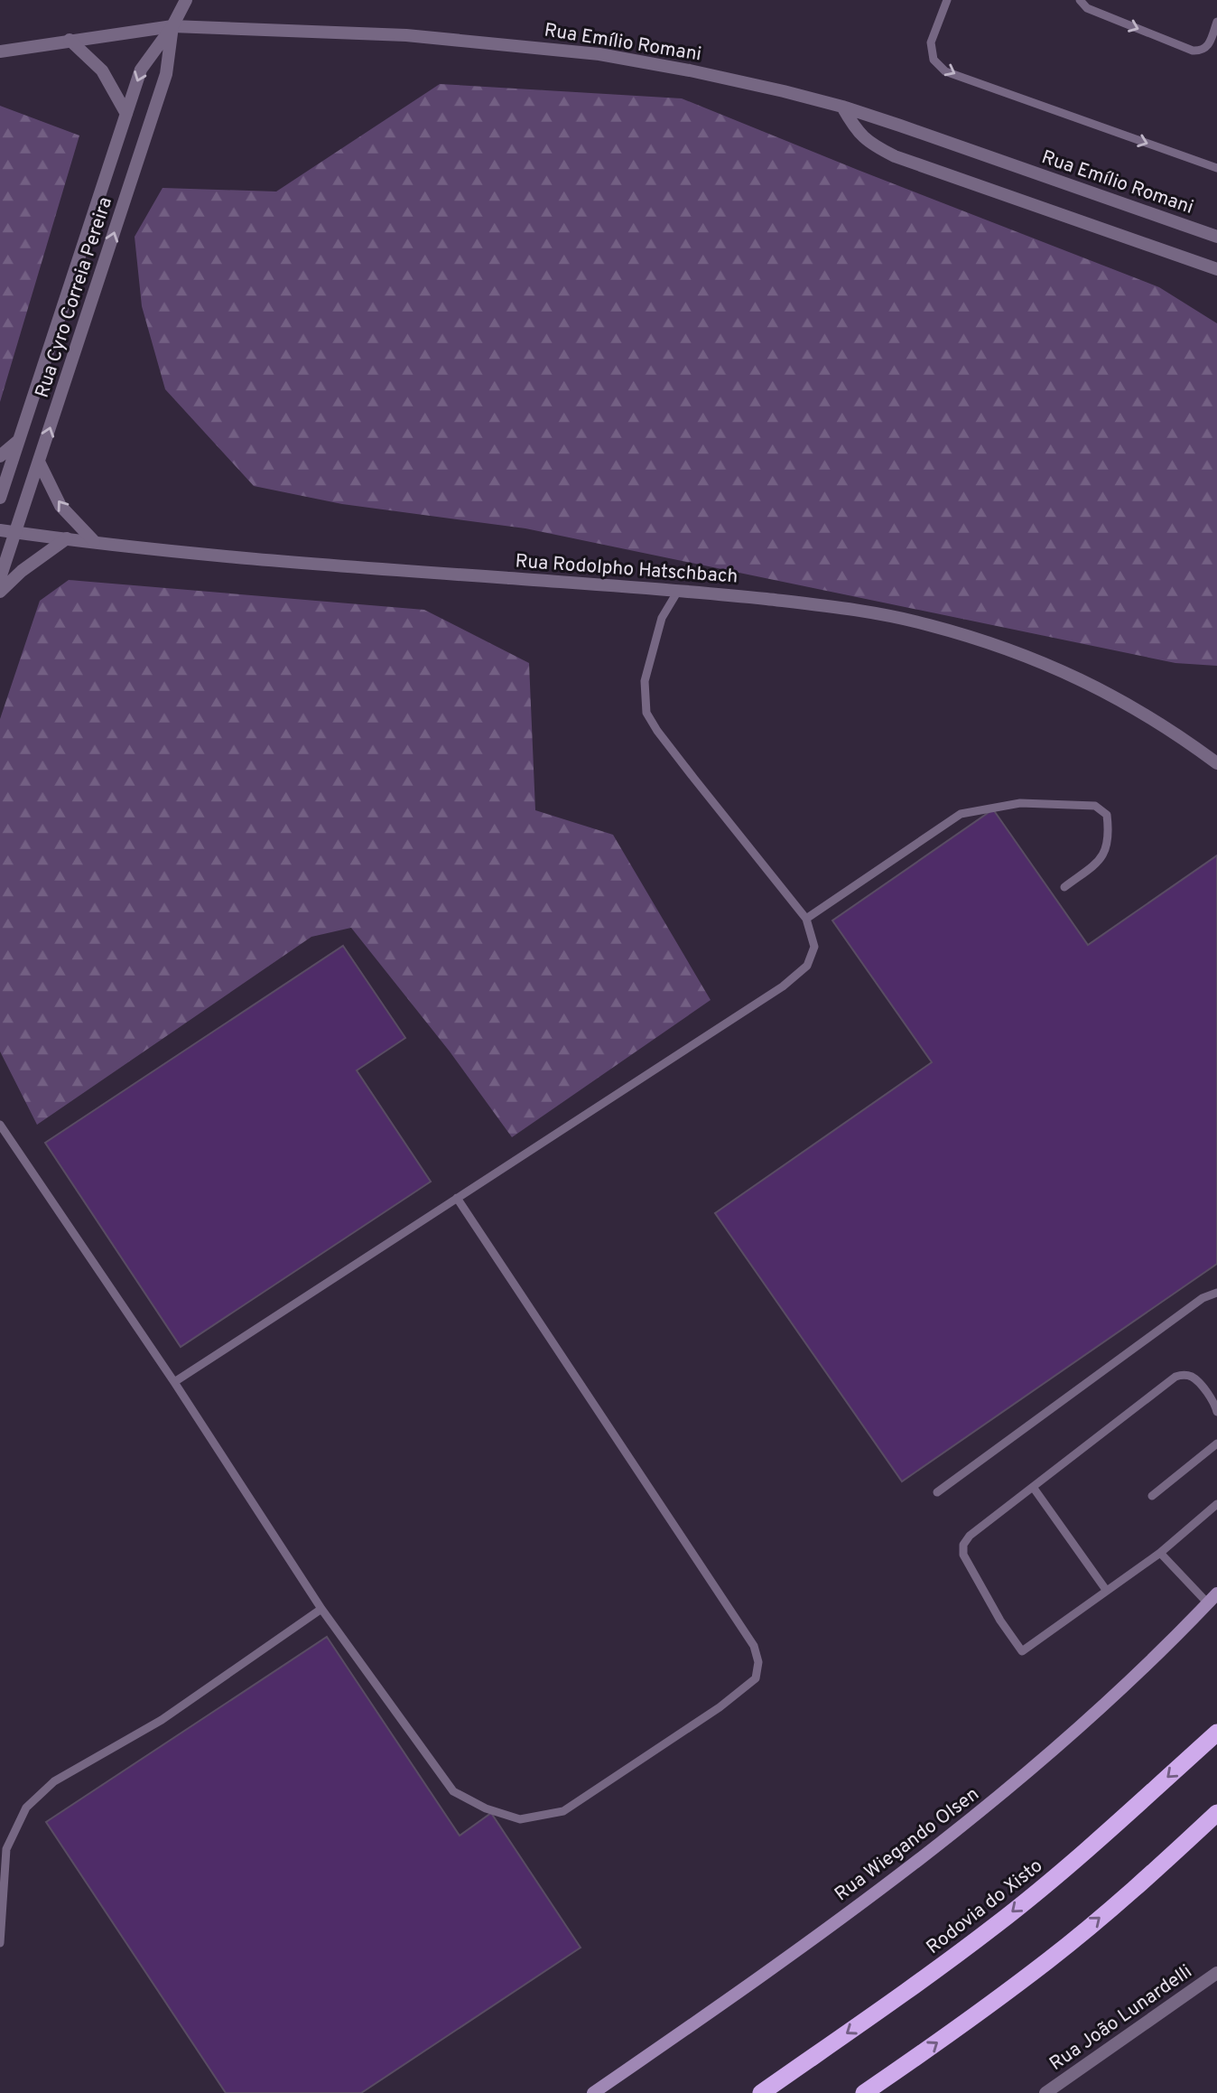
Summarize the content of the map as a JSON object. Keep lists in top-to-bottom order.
{
  "streets": {
    "highway": ["Rodovia do Xisto"],
    "main road": ["Rua Wiegando Olsen"],
    "street": [
      "Rua Emílio Romani",
      "Rua Cyro Correia Pereira",
      "Rua Rodolpho Hatschbach",
      "Rua João Lunardelli"
    ]
  },
  "crossings": [
    ["Rua Emílio Romani", "Rua Cyro Correia Pereira"],
    ["Rua Cyro Correia Pereira", "Rua Rodolpho Hatschbach"]
  ]
}
